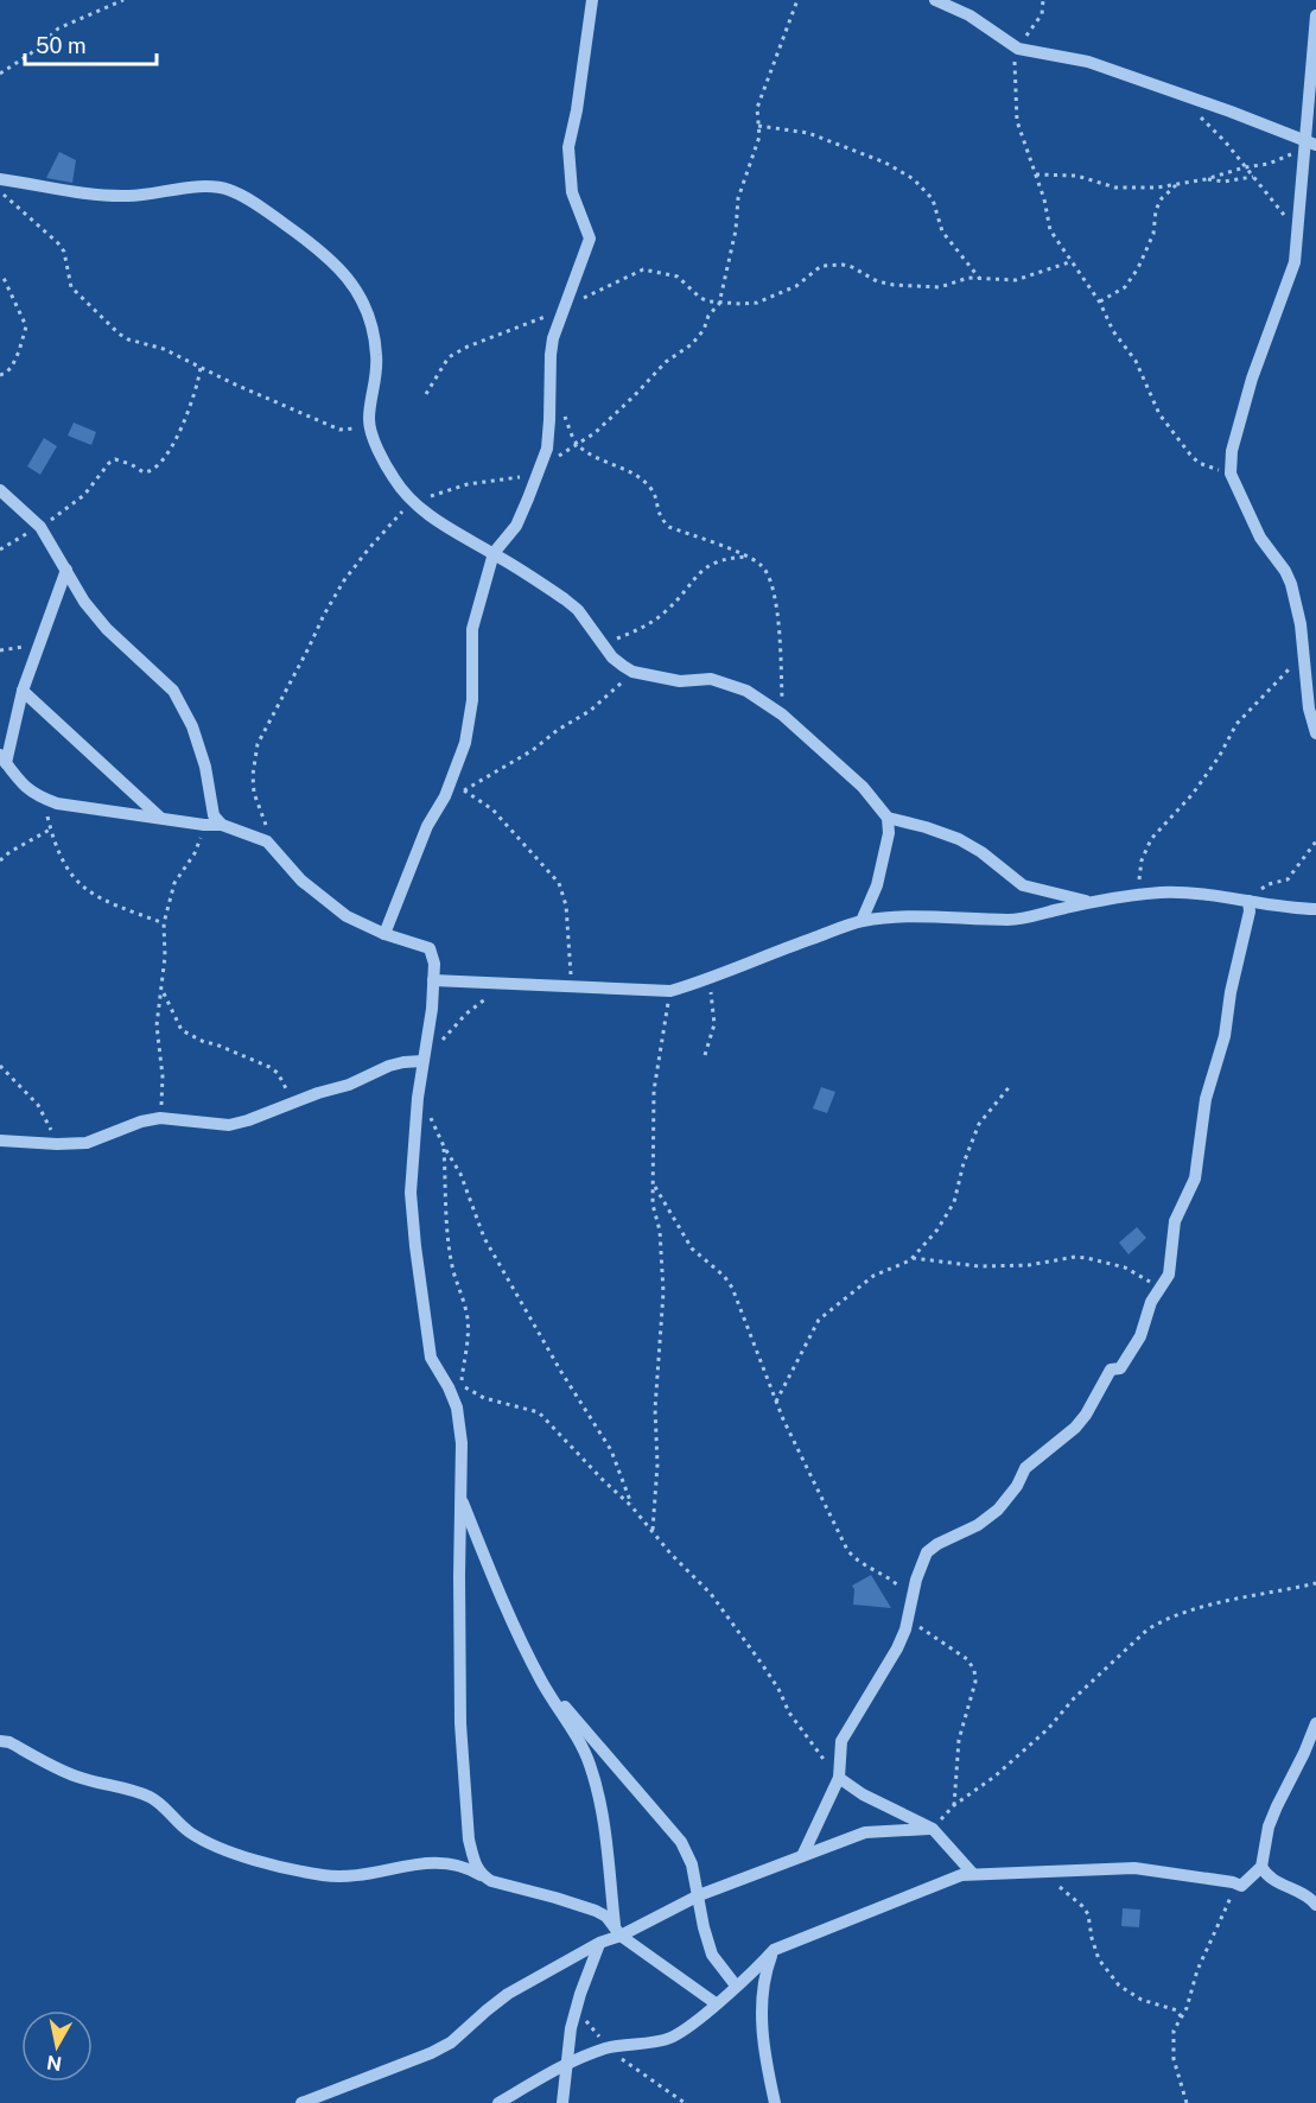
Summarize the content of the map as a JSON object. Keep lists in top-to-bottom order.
{
  "scale_bar": "50 m",
  "north": "bottom"
}
